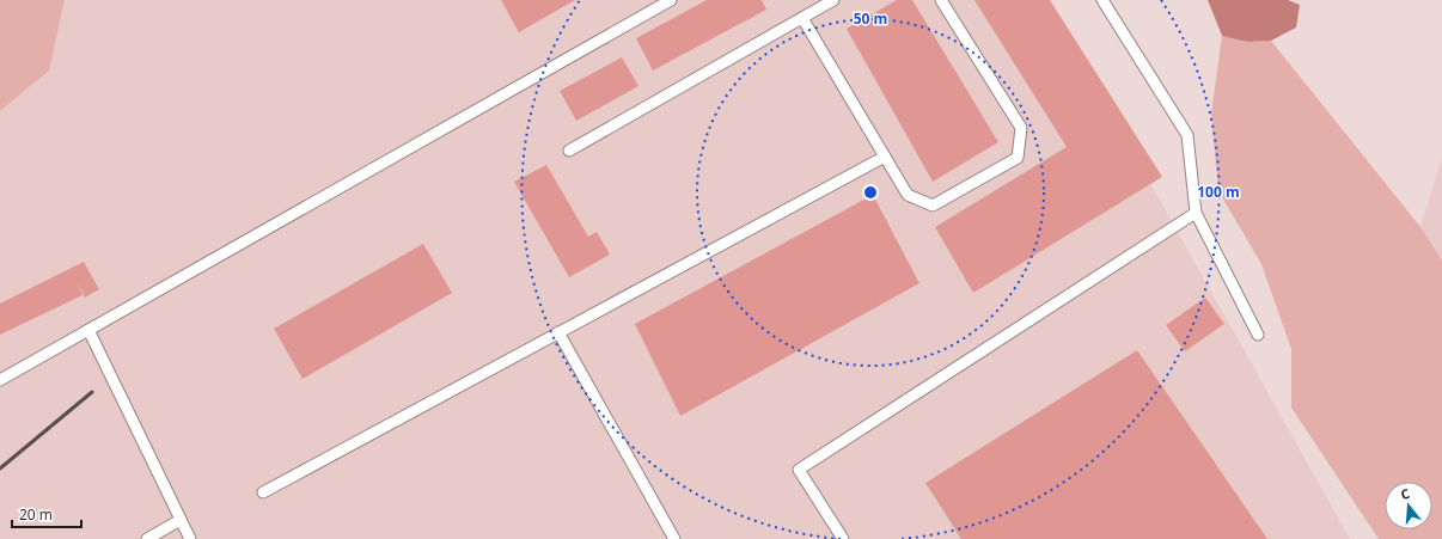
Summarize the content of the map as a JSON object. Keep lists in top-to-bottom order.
{
  "scale_bar": "20 m",
  "north": "top",
  "rings": ["50 m", "100 m"]
}
